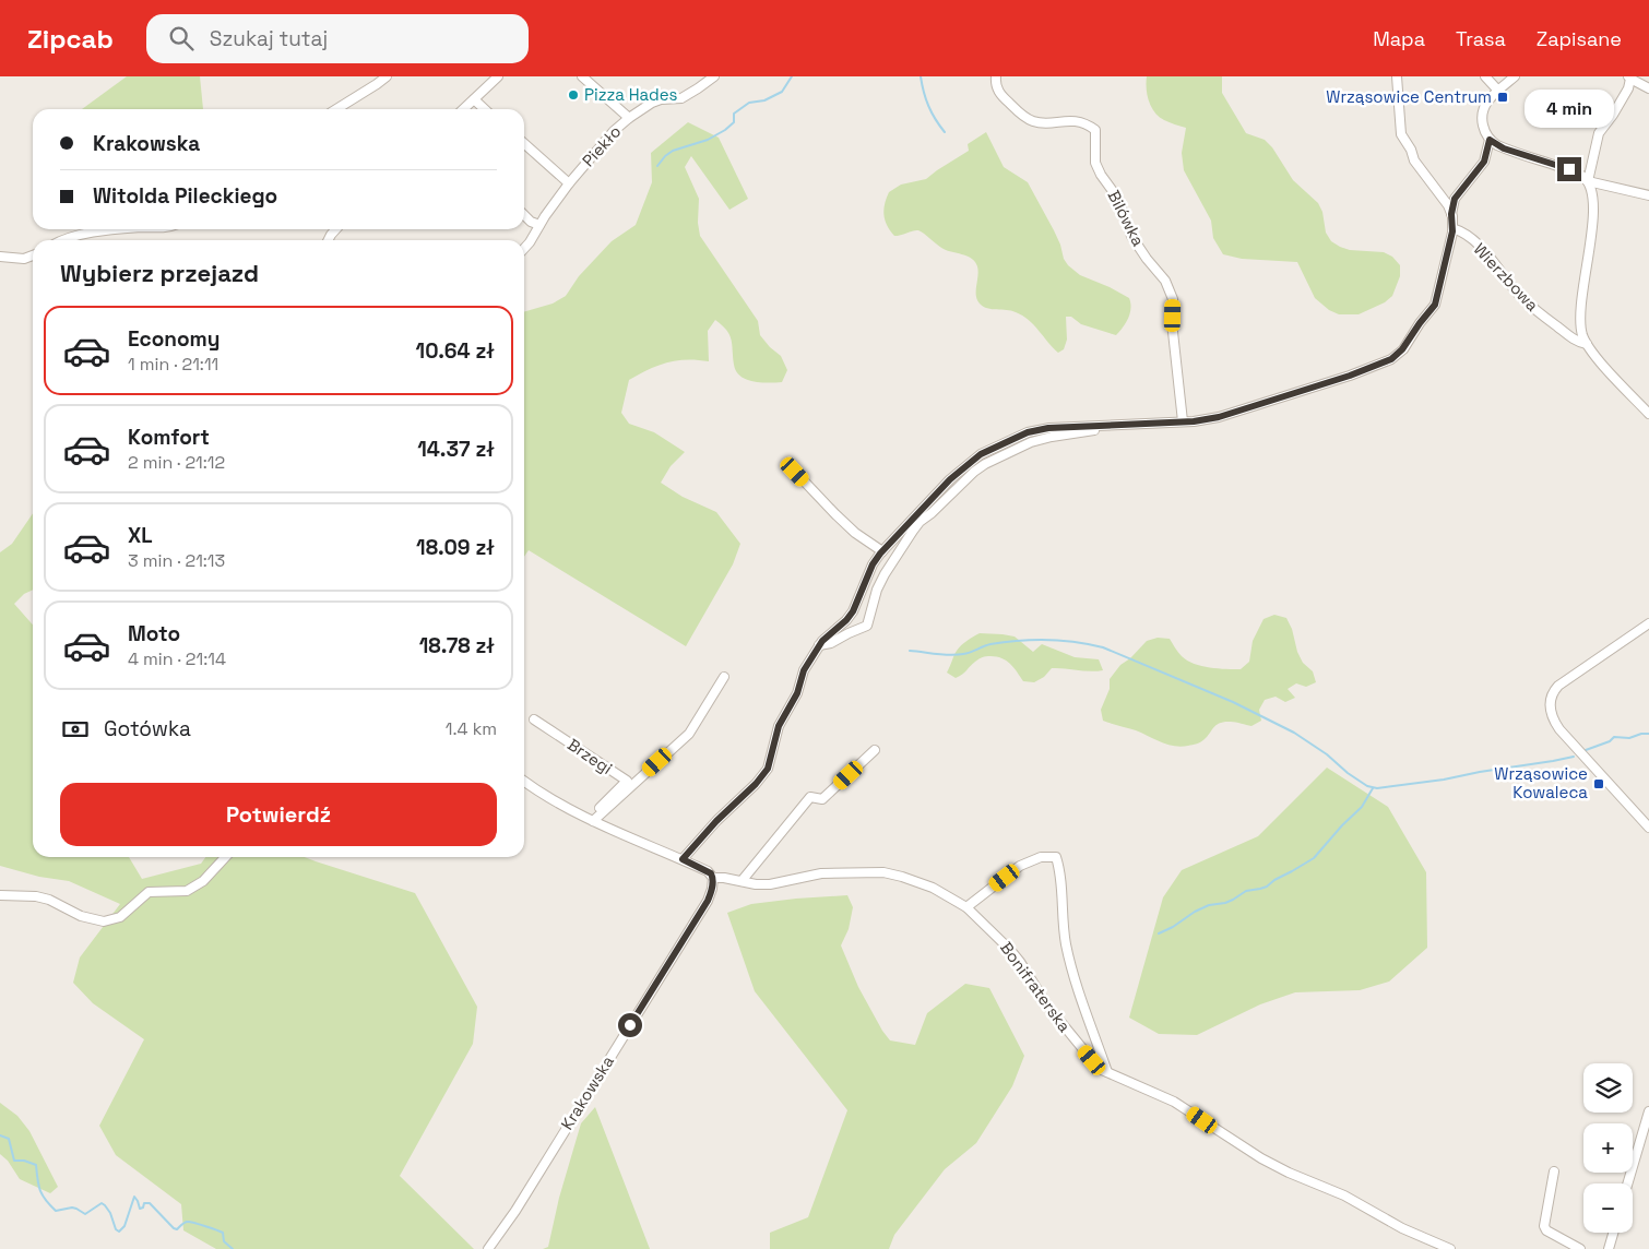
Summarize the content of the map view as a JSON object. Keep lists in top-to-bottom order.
{
  "streets": {
    "street": [
      "Piekło",
      "Bilówka",
      "Wierzbowa",
      "Brzegi",
      "Bonifraterska",
      "Krakowska"
    ]
  },
  "crossings": [
    ["Bonifraterska", "Krakowska"]
  ],
  "places": {
    "other": ["Pizza Hades"],
    "transit": ["Wrząsowice Centrum", "Wrząsowice Kowaleca"]
  },
  "page": {
    "header": "Zipcab",
    "search": "Szukaj tutaj",
    "nav": ["Mapa", "Trasa", "Zapisane"],
    "bubble": "4 min",
    "banner": ["Krakowska", "Witolda Pileckiego"],
    "heading": "Wybierz przejazd",
    "list": [
      {
        "name": "Economy",
        "note": "1 min · 21:11",
        "value": "10.64 zł"
      },
      {
        "name": "Komfort",
        "note": "2 min · 21:12",
        "value": "14.37 zł"
      },
      {
        "name": "XL",
        "note": "3 min · 21:13",
        "value": "18.09 zł"
      },
      {
        "name": "Moto",
        "note": "4 min · 21:14",
        "value": "18.78 zł"
      }
    ],
    "pay": ["Gotówka", "1.4 km"],
    "buttons": "Potwierdź",
    "map_buttons": ["+", "−"]
  }
}
